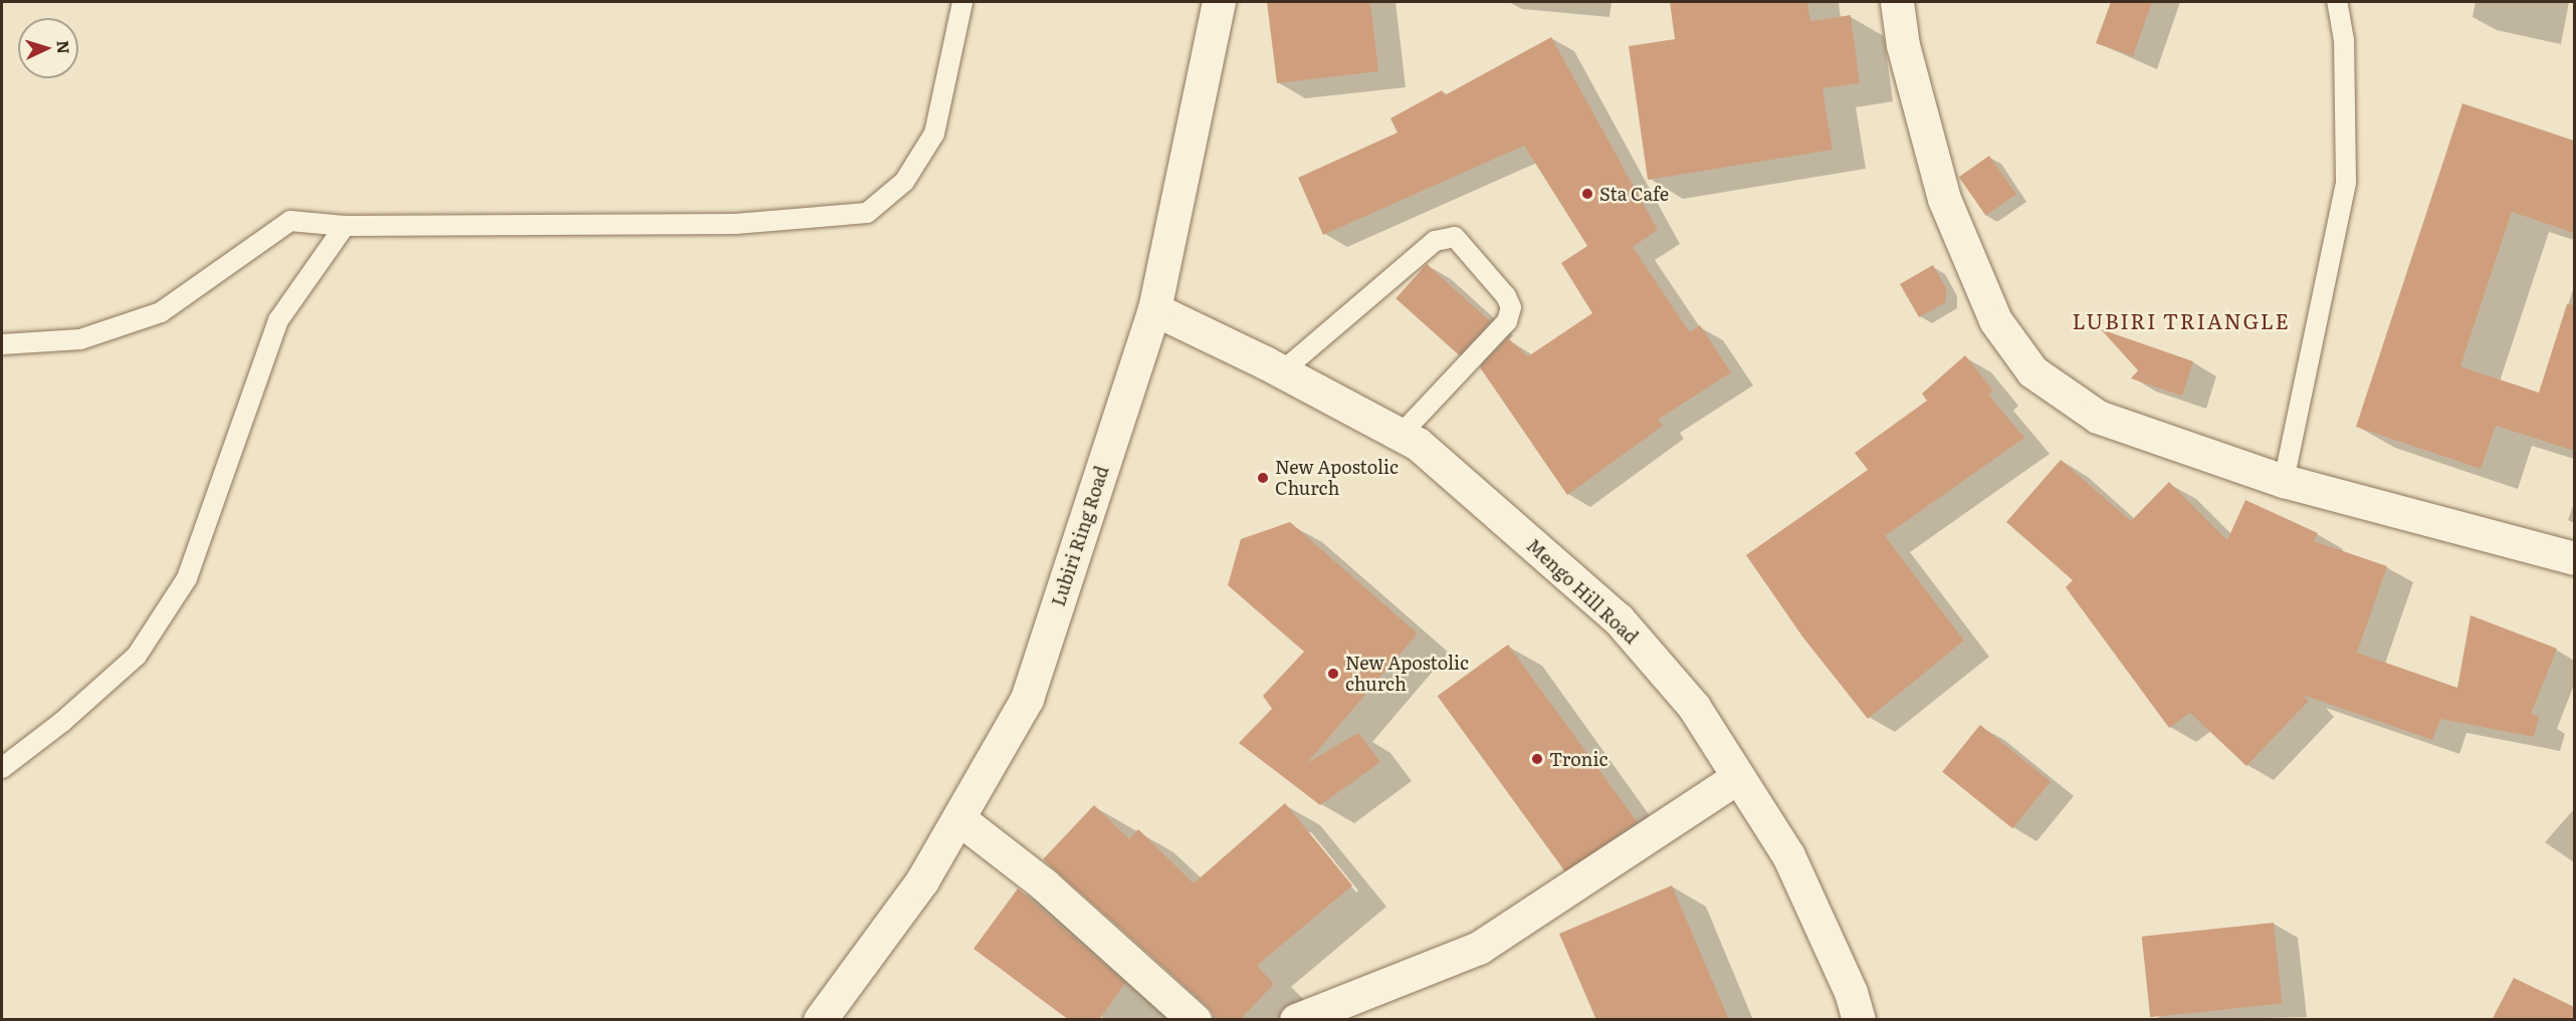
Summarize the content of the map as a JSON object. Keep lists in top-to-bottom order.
{
  "streets": {
    "main road": ["Lubiri Ring Road", "Mengo Hill Road"]
  },
  "crossings": [
    ["Lubiri Ring Road", "Mengo Hill Road"]
  ],
  "districts": ["LUBIRI TRIANGLE"],
  "places": [
    "Sta Cafe",
    "New Apostolic Church",
    "New Apostolic church",
    "Tronic"
  ],
  "north": "right"
}
